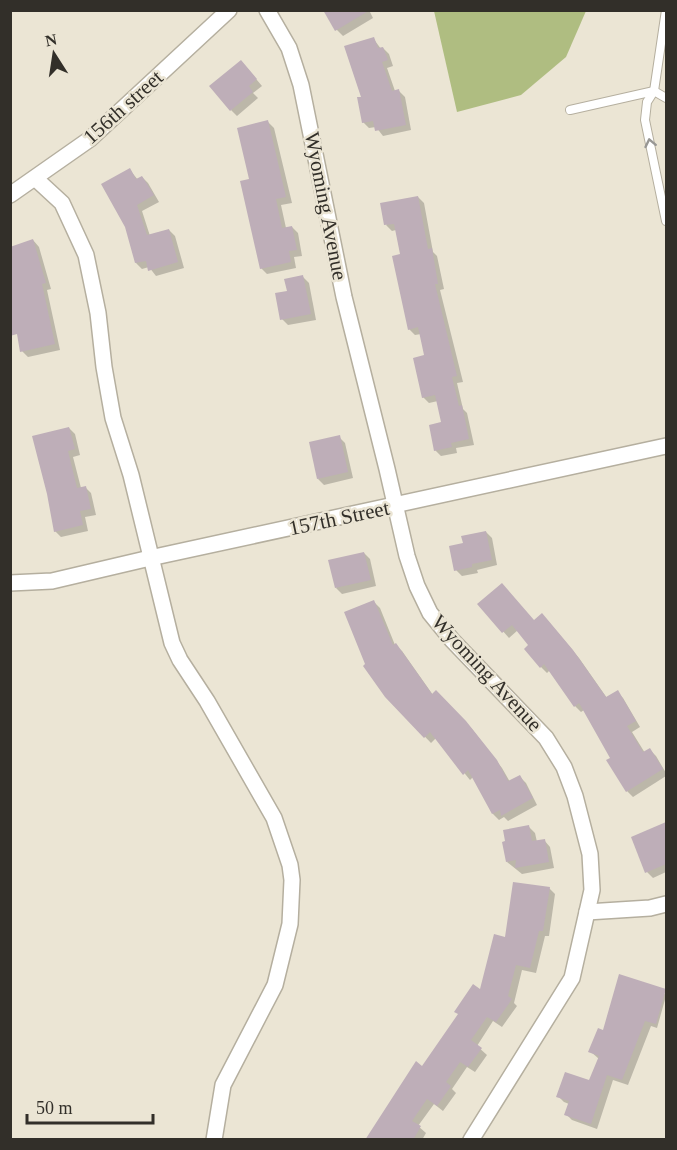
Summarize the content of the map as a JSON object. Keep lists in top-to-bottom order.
{
  "streets": {
    "street": ["156th street", "Wyoming Avenue", "157th Street"]
  },
  "crossings": [
    ["Wyoming Avenue", "157th Street"]
  ],
  "scale_bar": "50 m",
  "north": "top"
}
